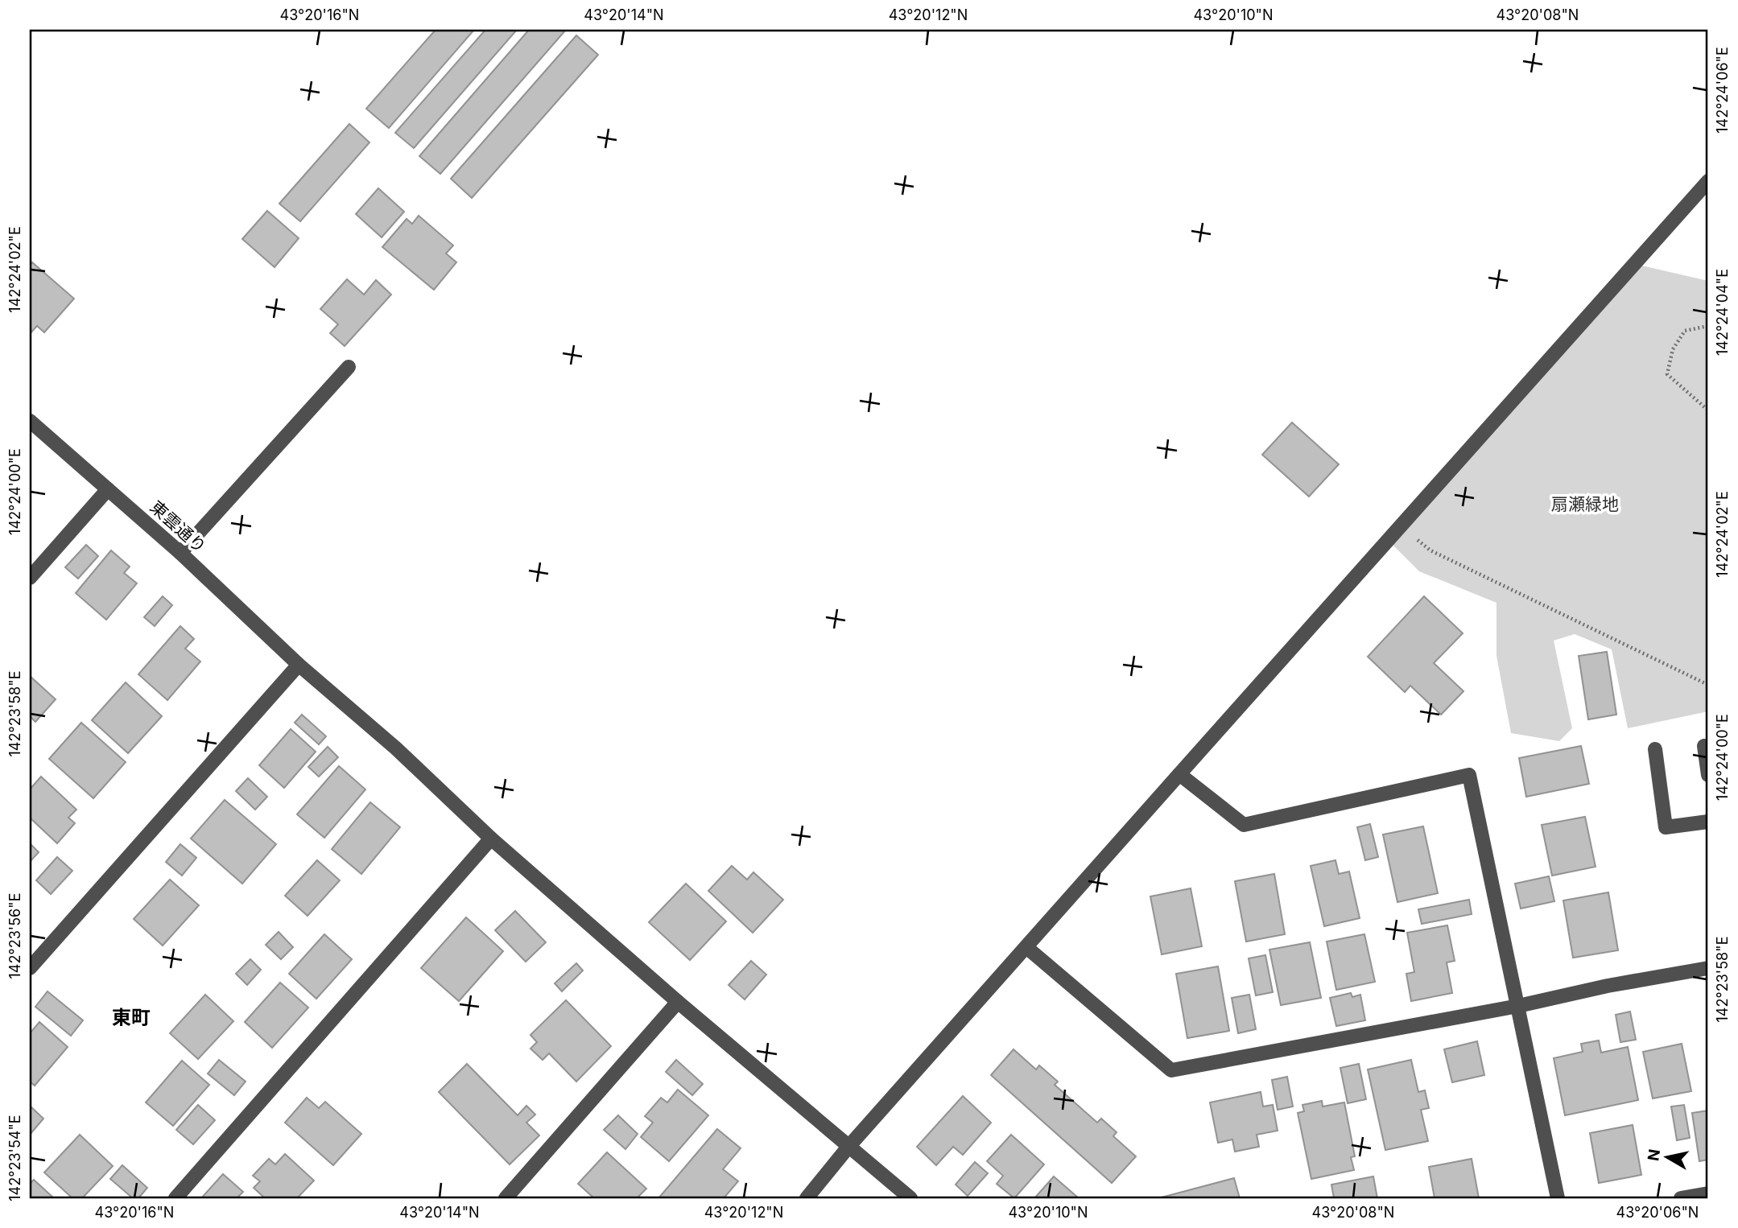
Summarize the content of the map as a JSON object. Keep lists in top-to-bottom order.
{
  "streets": {
    "street": ["東雲通り"]
  },
  "districts": ["東町"],
  "parks": ["扇瀬緑地"],
  "north": "left",
  "coordinates": [
    "43°20'16\"N",
    "43°20'14\"N",
    "43°20'12\"N",
    "43°20'10\"N",
    "43°20'08\"N",
    "142°24'06\"E",
    "142°24'02\"E",
    "142°24'04\"E",
    "142°24'00\"E",
    "142°23'58\"E",
    "142°23'56\"E",
    "142°23'54\"E",
    "43°20'06\"N"
  ]
}
